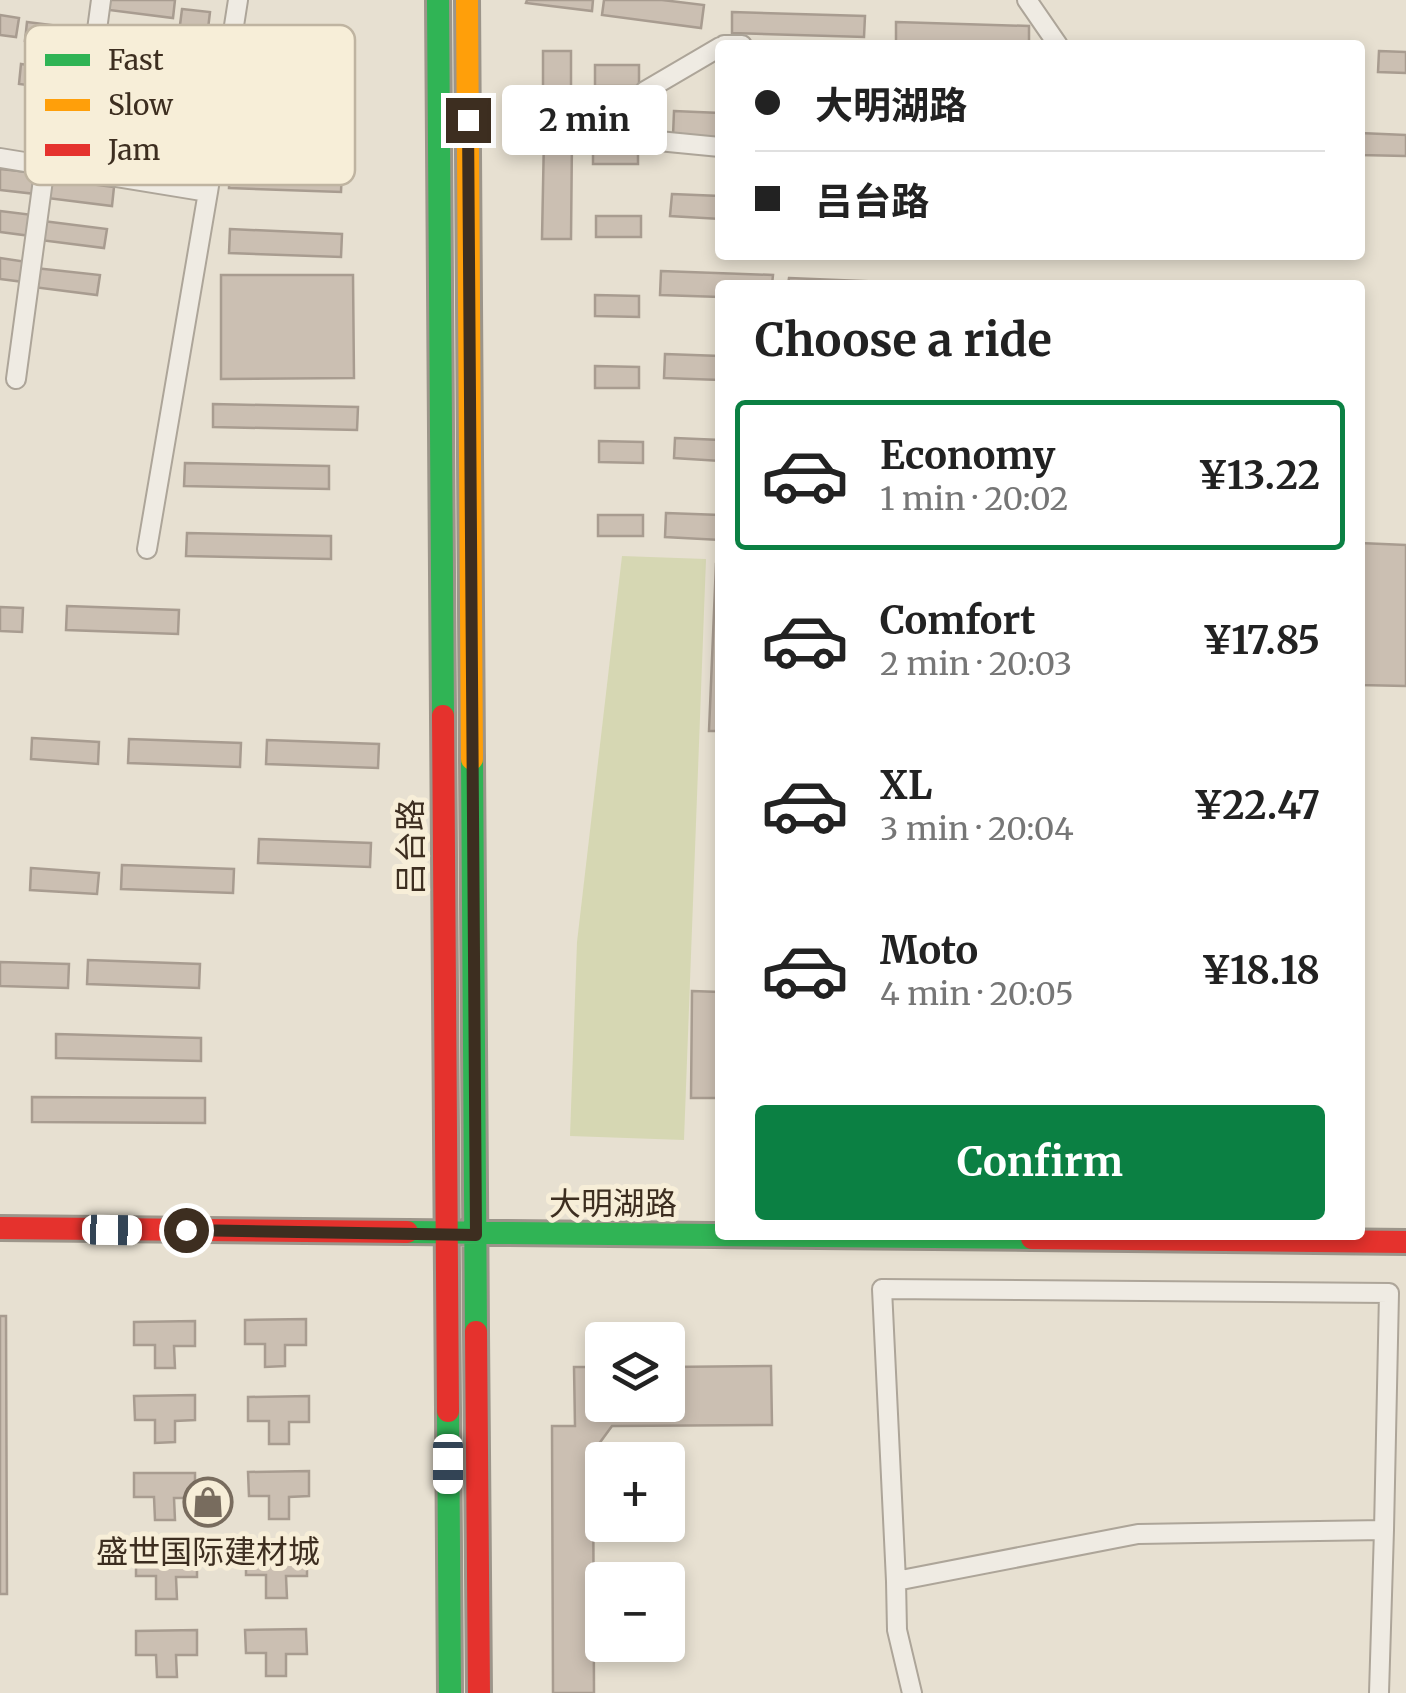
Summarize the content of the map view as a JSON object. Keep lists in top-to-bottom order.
{
  "streets": {
    "main road": ["吕台路", "大明湖路"]
  },
  "crossings": [
    ["吕台路", "大明湖路"]
  ],
  "places": {
    "shop": ["盛世国际建材城"]
  },
  "legend": ["Fast", "Slow", "Jam"],
  "page": {
    "banner": ["大明湖路", "吕台路"],
    "bubble": "2 min",
    "heading": "Choose a ride",
    "list": [
      {
        "name": "Economy",
        "note": "1 min · 20:02",
        "value": "¥13.22"
      },
      {
        "name": "Comfort",
        "note": "2 min · 20:03",
        "value": "¥17.85"
      },
      {
        "name": "XL",
        "note": "3 min · 20:04",
        "value": "¥22.47"
      },
      {
        "name": "Moto",
        "note": "4 min · 20:05",
        "value": "¥18.18"
      }
    ],
    "buttons": "Confirm",
    "map_buttons": ["+", "−"]
  }
}
